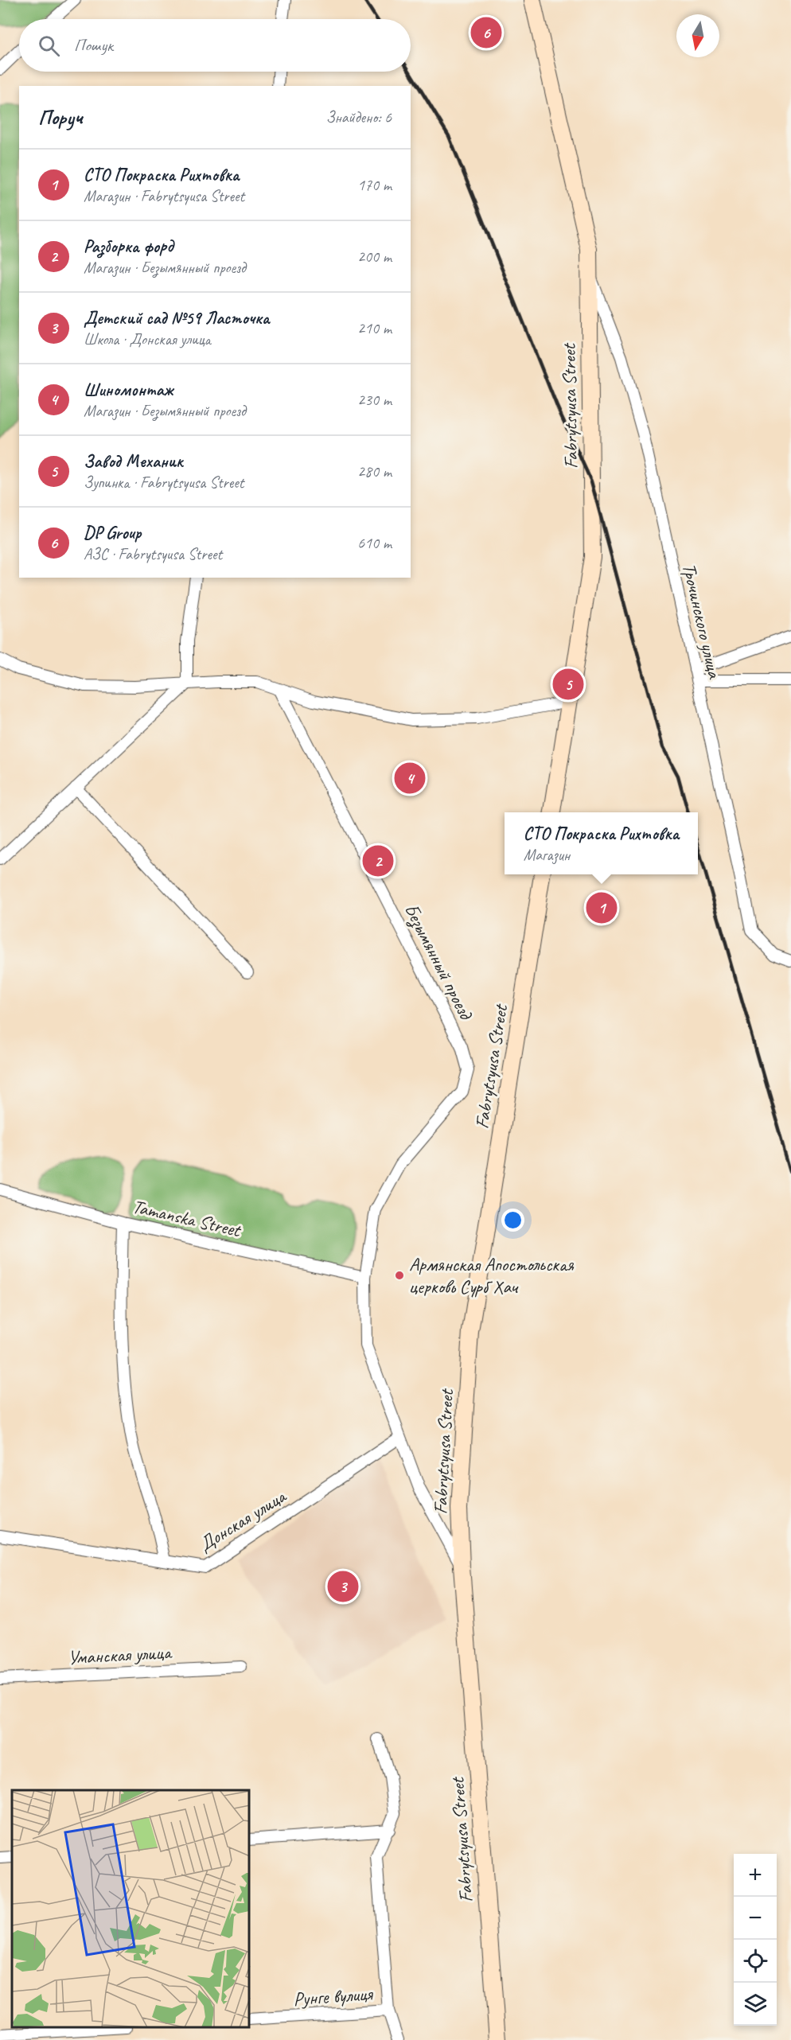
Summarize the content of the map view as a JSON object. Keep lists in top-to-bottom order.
{
  "streets": {
    "main road": ["Fabrytsyusa Street"],
    "street": [
      "Трочинского улица",
      "Безымянный проезд",
      "Tamanska Street",
      "Донская улица",
      "Уманская улица",
      "Рунге вулиця"
    ]
  },
  "crossings": [
    ["Fabrytsyusa Street", "Трочинского улица"],
    ["Fabrytsyusa Street", "Безымянный проезд"],
    ["Безымянный проезд", "Tamanska Street"],
    ["Безымянный проезд", "Донская улица"]
  ],
  "places": ["Армянская Апостольская церковь Сурб Хач"],
  "north": "bottom",
  "page": {
    "pins": [
      "6",
      "5",
      "4",
      "2",
      "1",
      "3"
    ],
    "search": "Пошук",
    "heading": ["Поруч", "Знайдено: 6"],
    "list": [
      {
        "mark": "1",
        "name": "СТО Покраска Рихтовка",
        "note": "Магазин · Fabrytsyusa Street",
        "value": "170 m"
      },
      {
        "mark": "2",
        "name": "Разборка форд",
        "note": "Магазин · Безымянный проезд",
        "value": "200 m"
      },
      {
        "mark": "3",
        "name": "Детский сад №59 Ласточка",
        "note": "Школа · Донская улица",
        "value": "210 m"
      },
      {
        "mark": "4",
        "name": "Шиномонтаж",
        "note": "Магазин · Безымянный проезд",
        "value": "230 m"
      },
      {
        "mark": "5",
        "name": "Завод Механик",
        "note": "Зупинка · Fabrytsyusa Street",
        "value": "280 m"
      },
      {
        "mark": "6",
        "name": "DP Group",
        "note": "АЗС · Fabrytsyusa Street",
        "value": "610 m"
      }
    ],
    "popup": ["СТО Покраска Рихтовка", "Магазин"],
    "map_buttons": ["+", "−"]
  }
}
